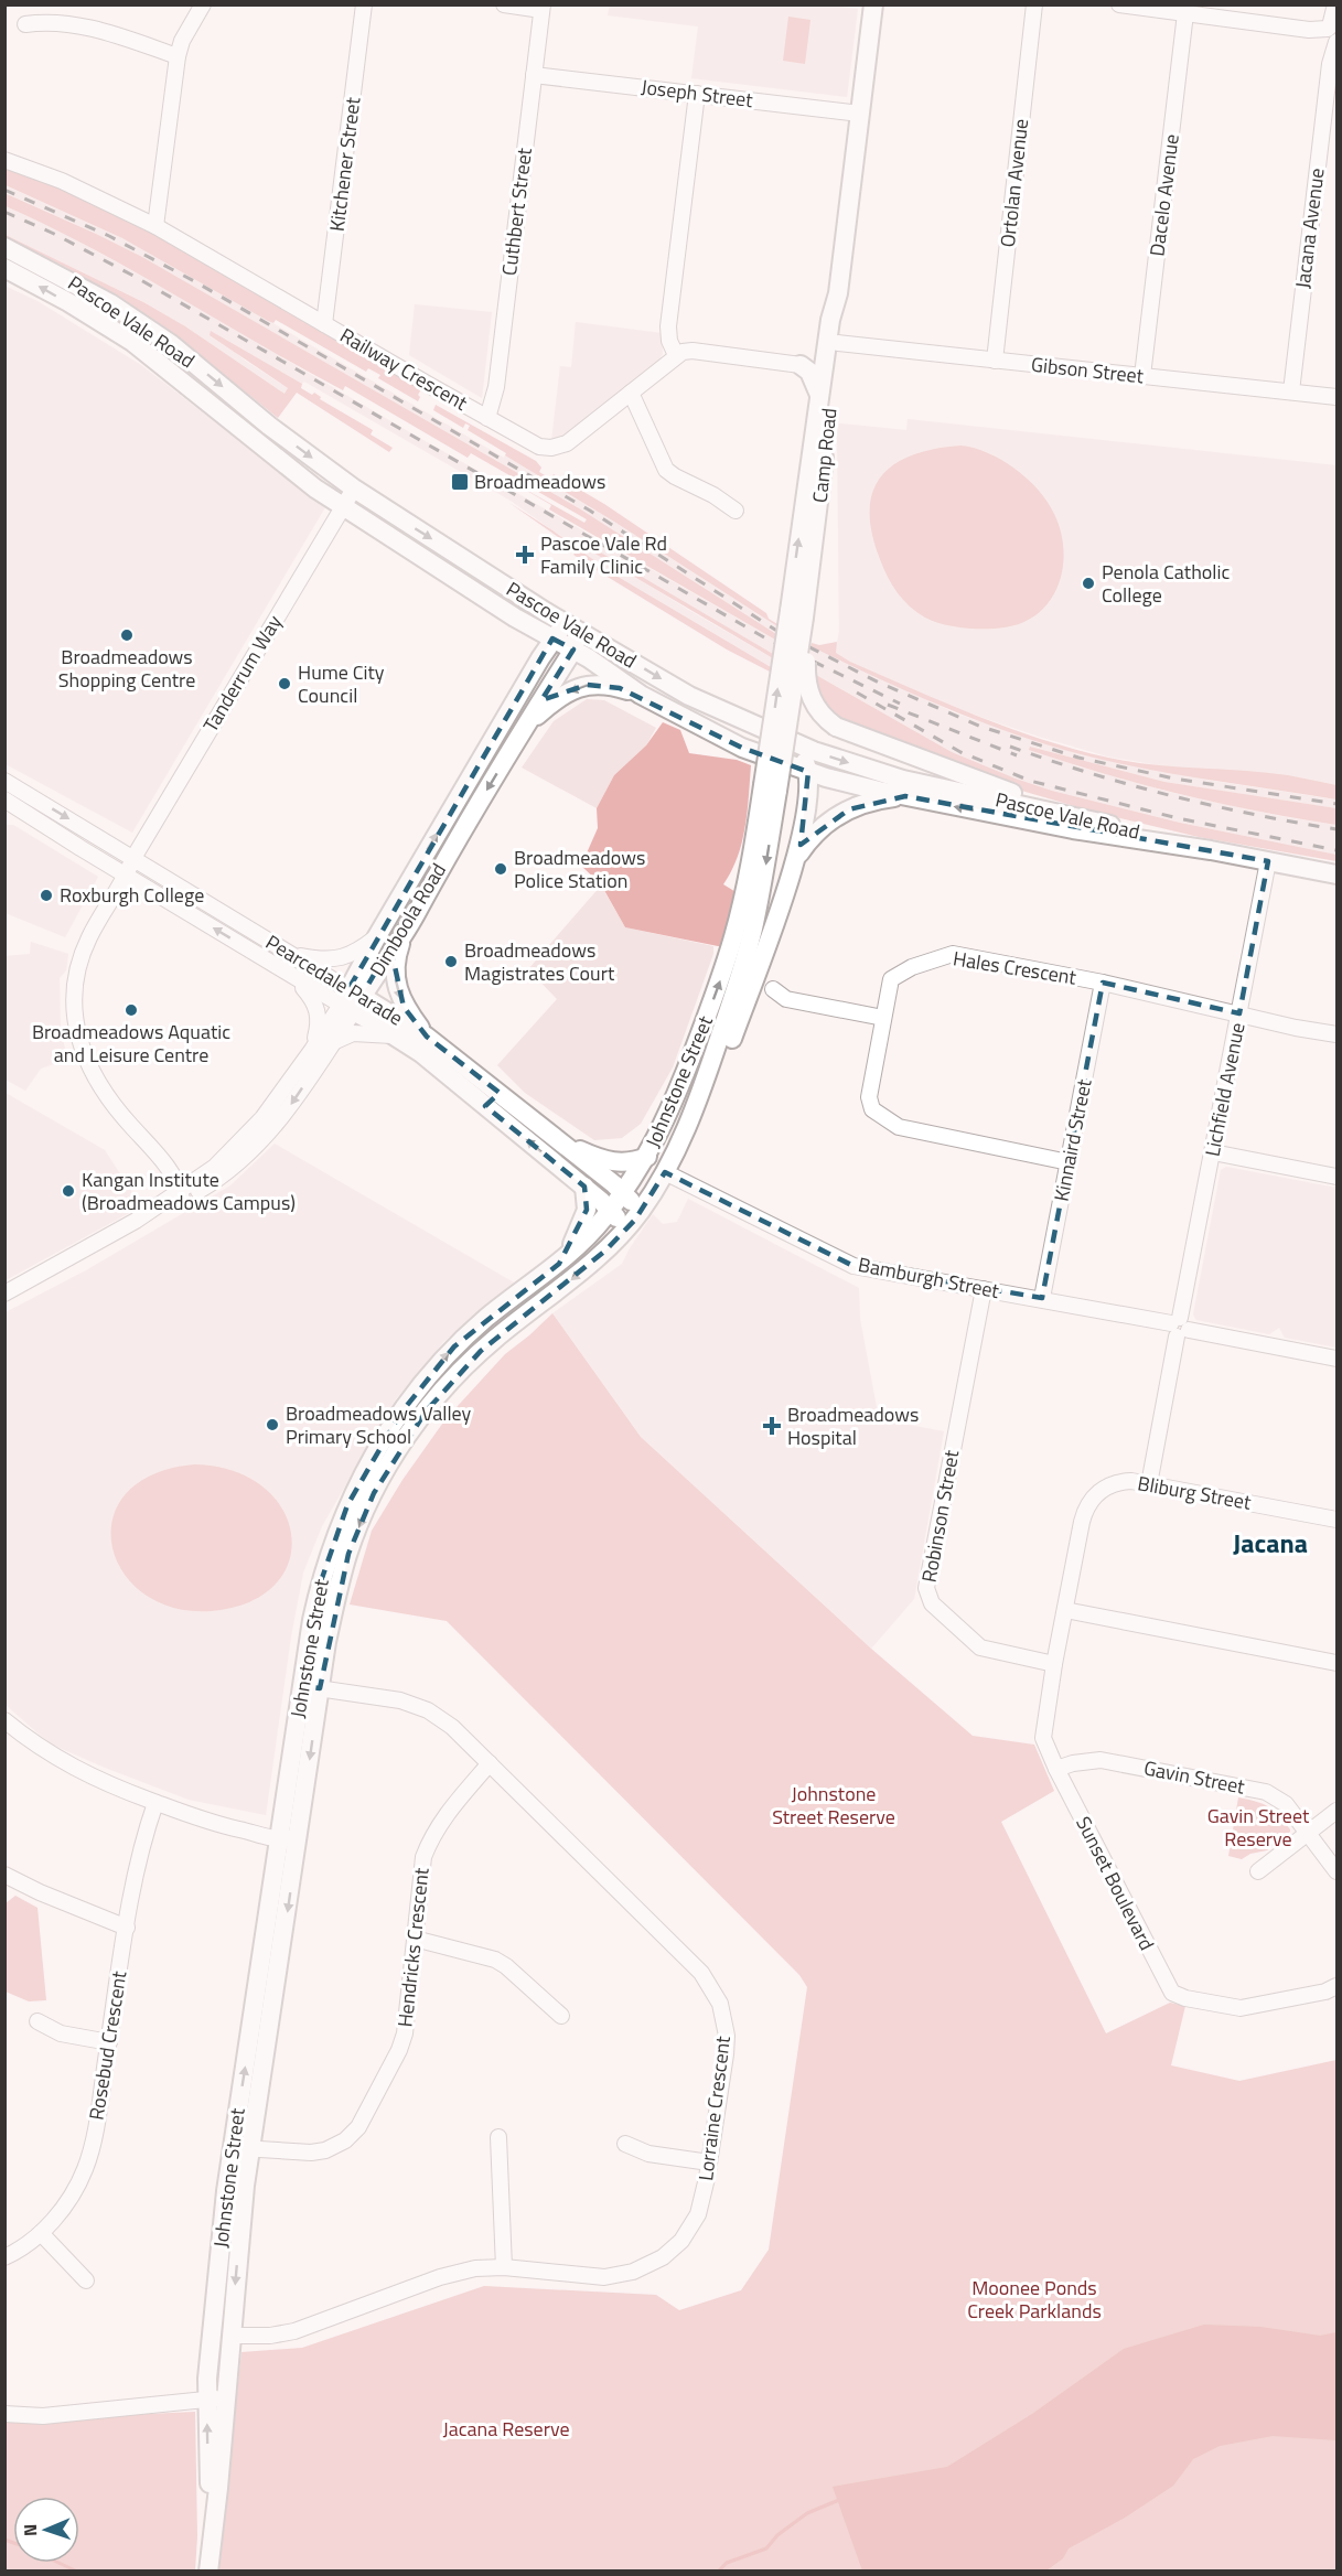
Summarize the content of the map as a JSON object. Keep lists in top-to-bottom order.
{
  "streets": {
    "main road": [
      "Pascoe Vale Road",
      "Camp Road",
      "Dimboola Road",
      "Pearcedale Parade",
      "Johnstone Street"
    ],
    "street": [
      "Joseph Street",
      "Kitchener Street",
      "Ortolan Avenue",
      "Dacelo Avenue",
      "Cuthbert Street",
      "Jacana Avenue",
      "Railway Crescent",
      "Gibson Street",
      "Tanderrum Way",
      "Hales Crescent",
      "Lichfield Avenue",
      "Kinnaird Street",
      "Bamburgh Street",
      "Bliburg Street",
      "Robinson Street",
      "Gavin Street",
      "Sunset Boulevard",
      "Hendricks Crescent",
      "Rosebud Crescent",
      "Lorraine Crescent"
    ]
  },
  "crossings": [
    ["Joseph Street", "Cuthbert Street"],
    ["Joseph Street", "Camp Road"],
    ["Kitchener Street", "Railway Crescent"],
    ["Ortolan Avenue", "Gibson Street"],
    ["Dacelo Avenue", "Gibson Street"],
    ["Cuthbert Street", "Railway Crescent"],
    ["Jacana Avenue", "Gibson Street"],
    ["Pascoe Vale Road", "Tanderrum Way"],
    ["Pascoe Vale Road", "Dimboola Road"],
    ["Pascoe Vale Road", "Lichfield Avenue"],
    ["Gibson Street", "Camp Road"],
    ["Camp Road", "Johnstone Street"],
    ["Tanderrum Way", "Dimboola Road"],
    ["Tanderrum Way", "Pearcedale Parade"],
    ["Dimboola Road", "Pearcedale Parade"],
    ["Hales Crescent", "Lichfield Avenue"],
    ["Hales Crescent", "Kinnaird Street"],
    ["Pearcedale Parade", "Johnstone Street"],
    ["Johnstone Street", "Bamburgh Street"],
    ["Johnstone Street", "Hendricks Crescent"],
    ["Johnstone Street", "Lorraine Crescent"],
    ["Lichfield Avenue", "Bamburgh Street"],
    ["Lichfield Avenue", "Bliburg Street"],
    ["Kinnaird Street", "Bamburgh Street"],
    ["Bamburgh Street", "Robinson Street"],
    ["Bliburg Street", "Sunset Boulevard"],
    ["Robinson Street", "Sunset Boulevard"],
    ["Gavin Street", "Sunset Boulevard"],
    ["Hendricks Crescent", "Lorraine Crescent"]
  ],
  "districts": ["Jacana"],
  "parks": [
    "Johnstone Street Reserve",
    "Gavin Street Reserve",
    "Moonee Ponds Creek Parklands",
    "Jacana Reserve"
  ],
  "places": {
    "transit": ["Broadmeadows"],
    "health": ["Pascoe Vale Rd Family Clinic", "Broadmeadows Hospital"],
    "other": [
      "Penola Catholic College",
      "Broadmeadows Shopping Centre",
      "Hume City Council",
      "Broadmeadows Police Station",
      "Roxburgh College",
      "Broadmeadows Magistrates Court",
      "Broadmeadows Aquatic and Leisure Centre",
      "Kangan Institute (Broadmeadows Campus)",
      "Broadmeadows Valley Primary School"
    ]
  },
  "north": "left"
}
